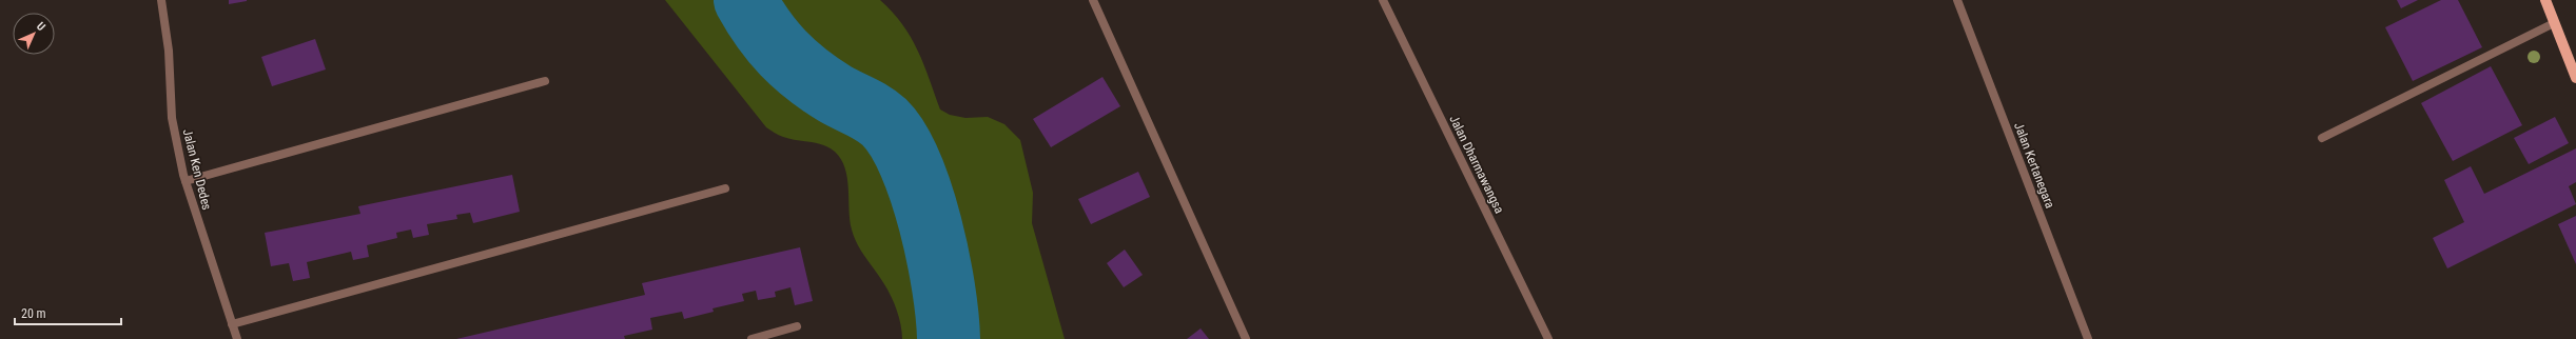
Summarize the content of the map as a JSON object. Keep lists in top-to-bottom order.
{
  "streets": {
    "street": ["Jalan Dharmawangsa", "Jalan Kertanegara", "Jalan Ken Dedes"]
  },
  "scale_bar": "20 m",
  "north": "top right"
}
